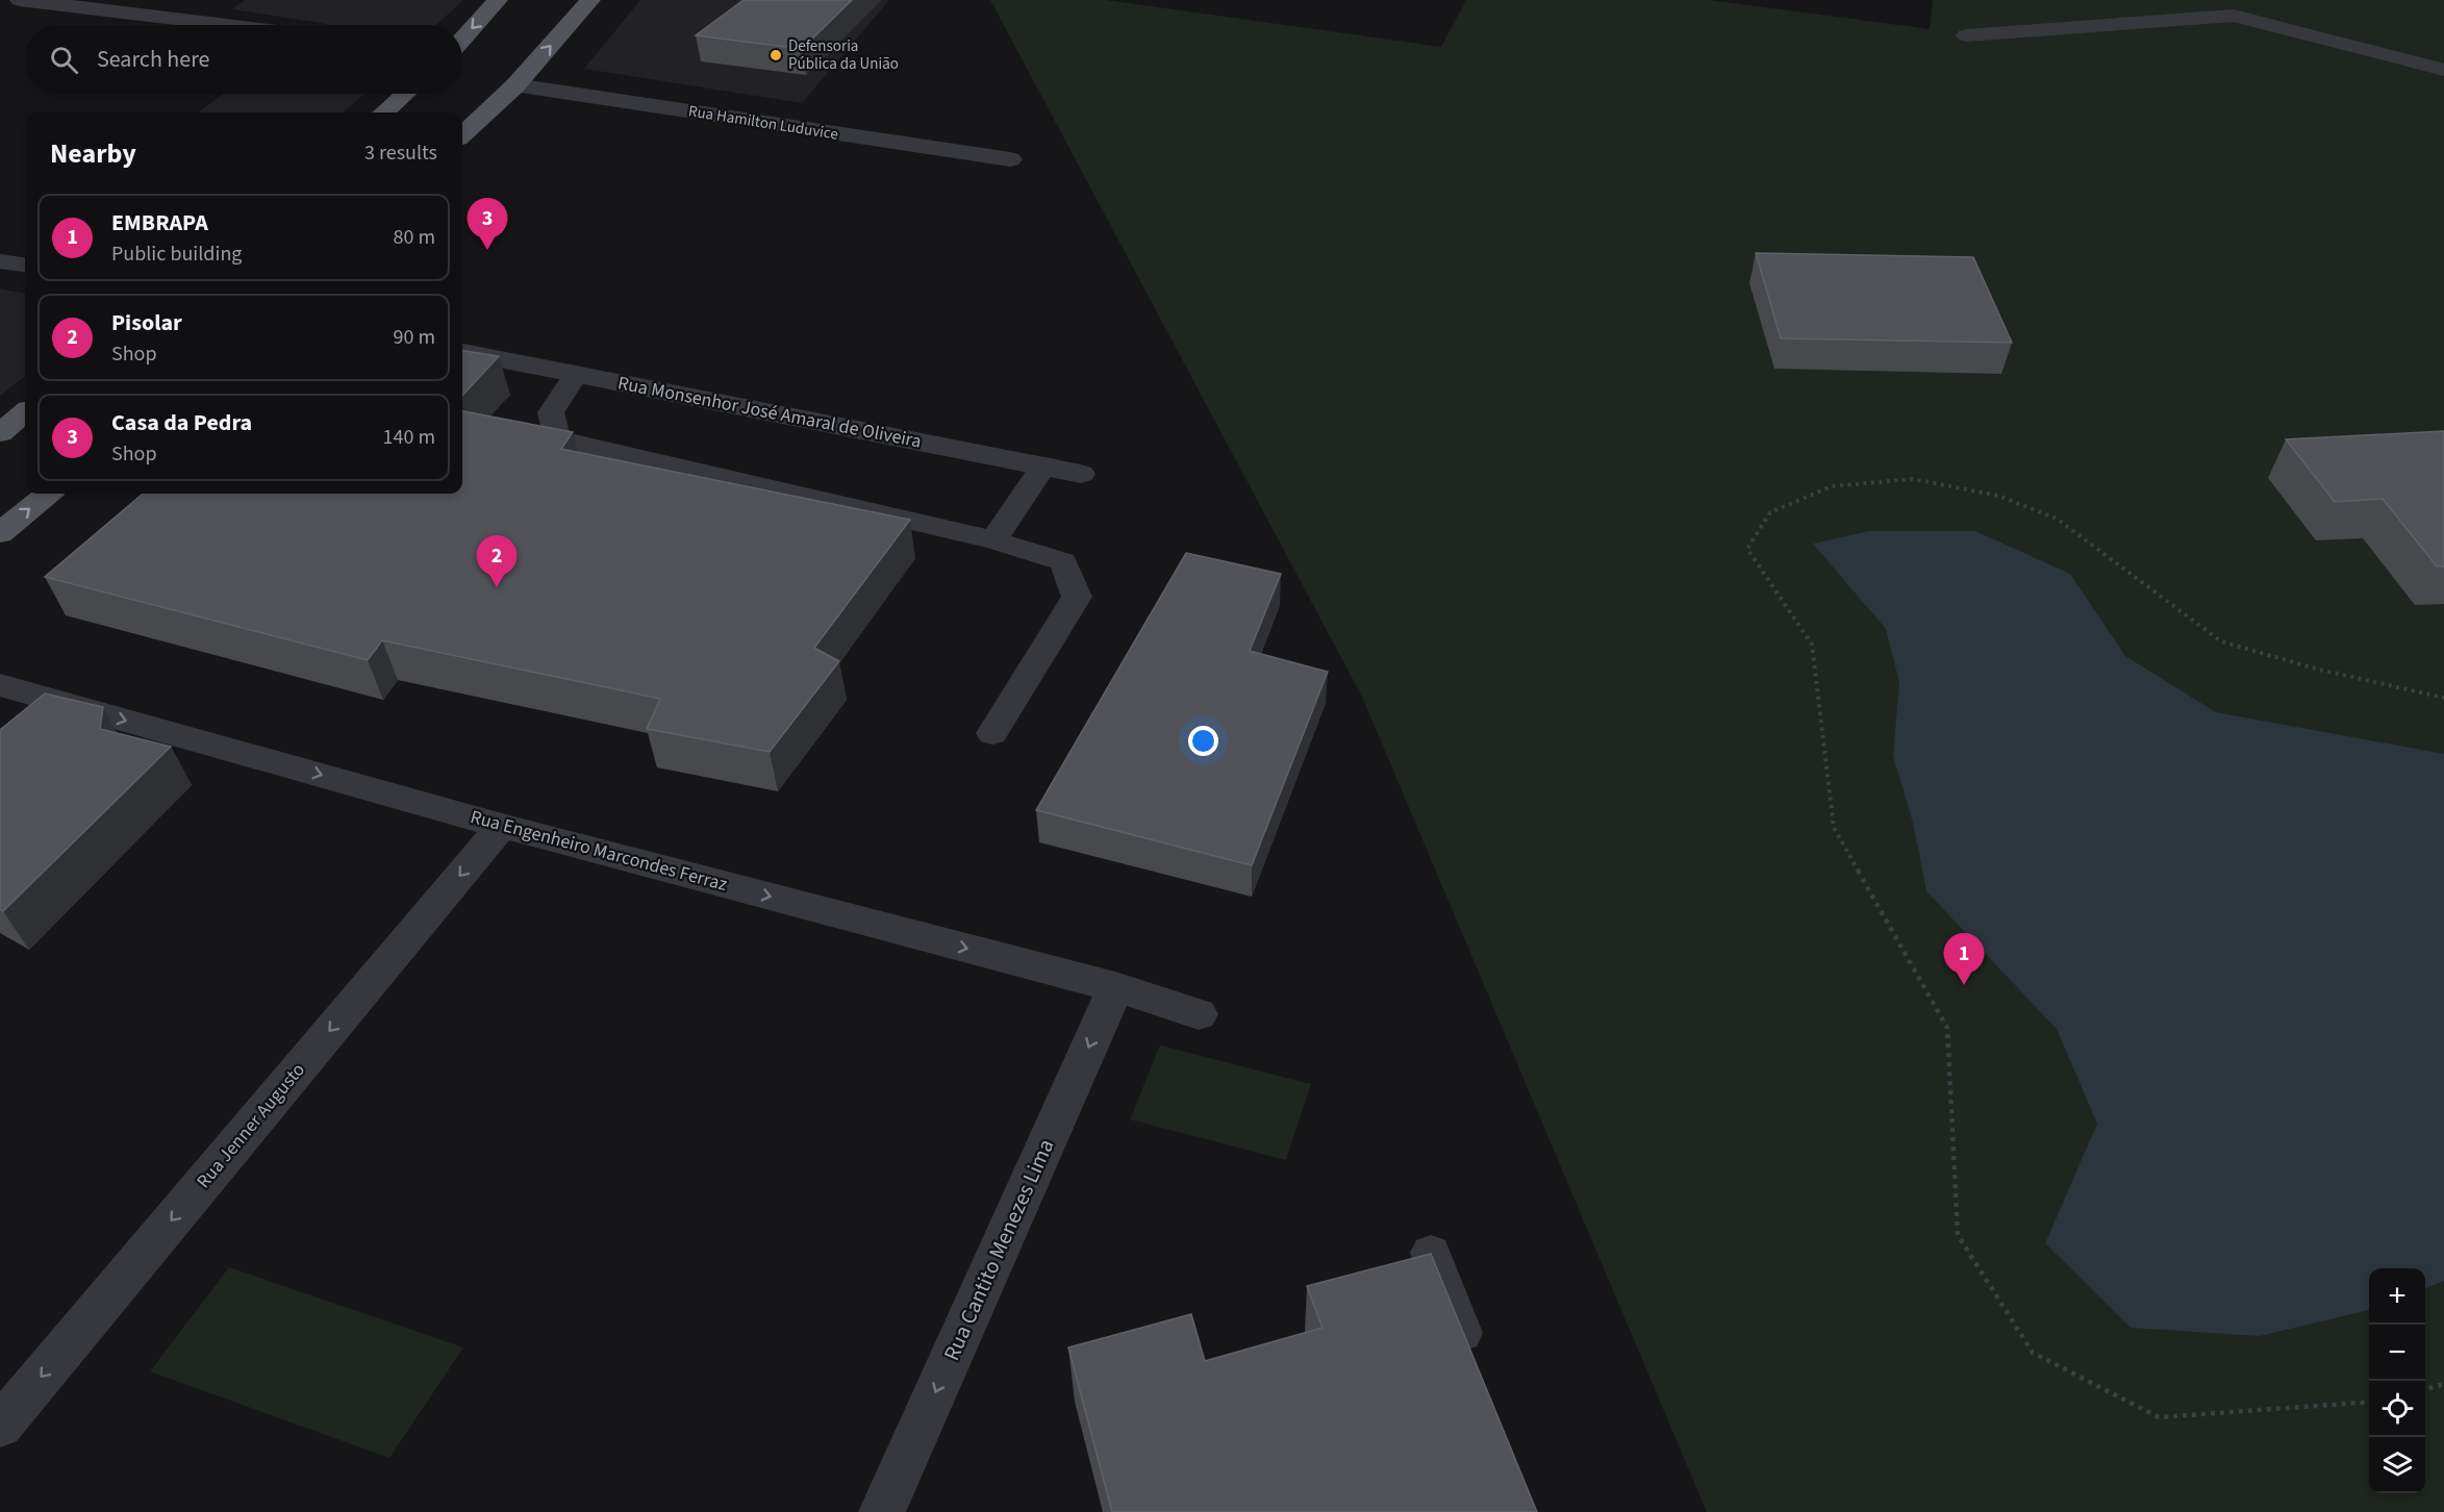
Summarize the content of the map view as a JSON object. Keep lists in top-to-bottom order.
{
  "streets": {
    "street": [
      "Rua Hamilton Luduvice",
      "Rua Monsenhor José Amaral de Oliveira",
      "Rua Engenheiro Marcondes Ferraz",
      "Rua Jenner Augusto",
      "Rua Cantito Menezes Lima"
    ]
  },
  "crossings": [
    ["Rua Engenheiro Marcondes Ferraz", "Rua Jenner Augusto"],
    ["Rua Engenheiro Marcondes Ferraz", "Rua Cantito Menezes Lima"]
  ],
  "one_way": ["Rua Engenheiro Marcondes Ferraz", "Rua Jenner Augusto", "Rua Cantito Menezes Lima"],
  "places": ["Defensoria Pública da União"],
  "page": {
    "search": "Search here",
    "heading": ["Nearby", "3 results"],
    "list": [
      {
        "mark": "1",
        "name": "EMBRAPA",
        "note": "Public building",
        "value": "80 m"
      },
      {
        "mark": "2",
        "name": "Pisolar",
        "note": "Shop",
        "value": "90 m"
      },
      {
        "mark": "3",
        "name": "Casa da Pedra",
        "note": "Shop",
        "value": "140 m"
      }
    ],
    "pins": ["3", "2", "1"],
    "map_buttons": ["+", "−"]
  }
}
